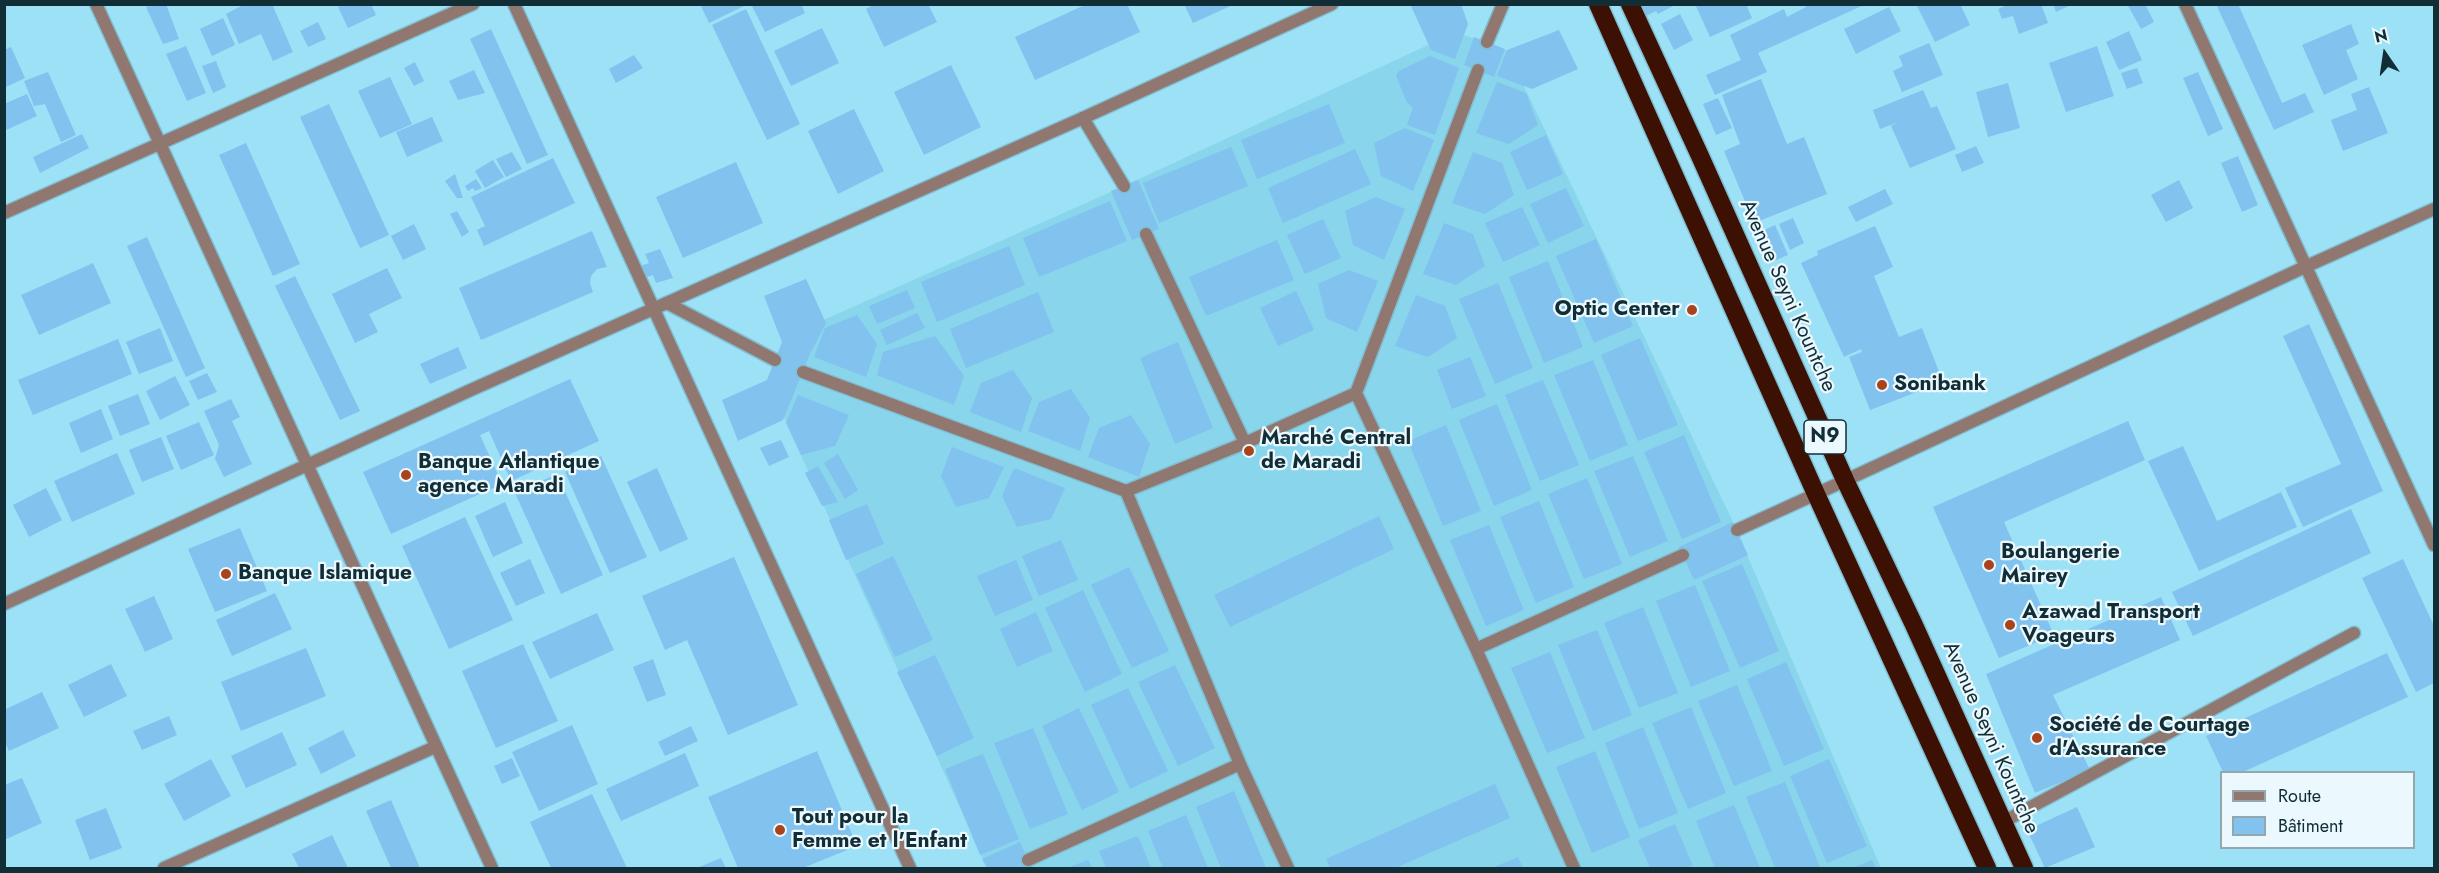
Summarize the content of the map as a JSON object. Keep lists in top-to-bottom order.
{
  "streets": {
    "highway": ["Avenue Seyni Kountche", "N9"]
  },
  "places": [
    "Optic Center",
    "Sonibank",
    "Marché Central de Maradi",
    "Banque Atlantique agence Maradi",
    "Boulangerie Mairey",
    "Banque Islamique",
    "Azawad Transport Voageurs",
    "Société de Courtage d'Assurance",
    "Tout pour la Femme et l'Enfant"
  ],
  "legend": ["Route", "Bâtiment"],
  "north": "top"
}
